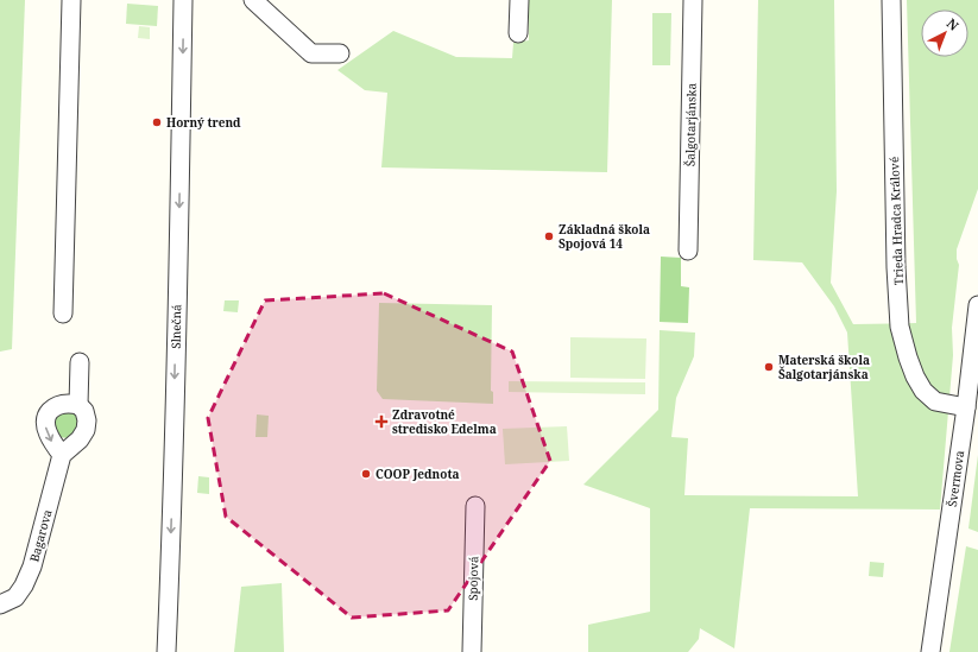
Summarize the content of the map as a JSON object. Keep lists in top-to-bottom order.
{
  "streets": {
    "street": [
      "Šalgotarjánska",
      "Trieda Hradca Králové",
      "Slnečná",
      "Švermova",
      "Bagarova",
      "Spojová"
    ]
  },
  "crossings": [
    ["Trieda Hradca Králové", "Švermova"]
  ],
  "places": {
    "other": [
      "Horný trend",
      "Základná škola Spojová 14",
      "Materská škola Šalgotarjánska",
      "COOP Jednota"
    ],
    "health": ["Zdravotné stredisko Edelma"]
  },
  "north": "top right"
}
